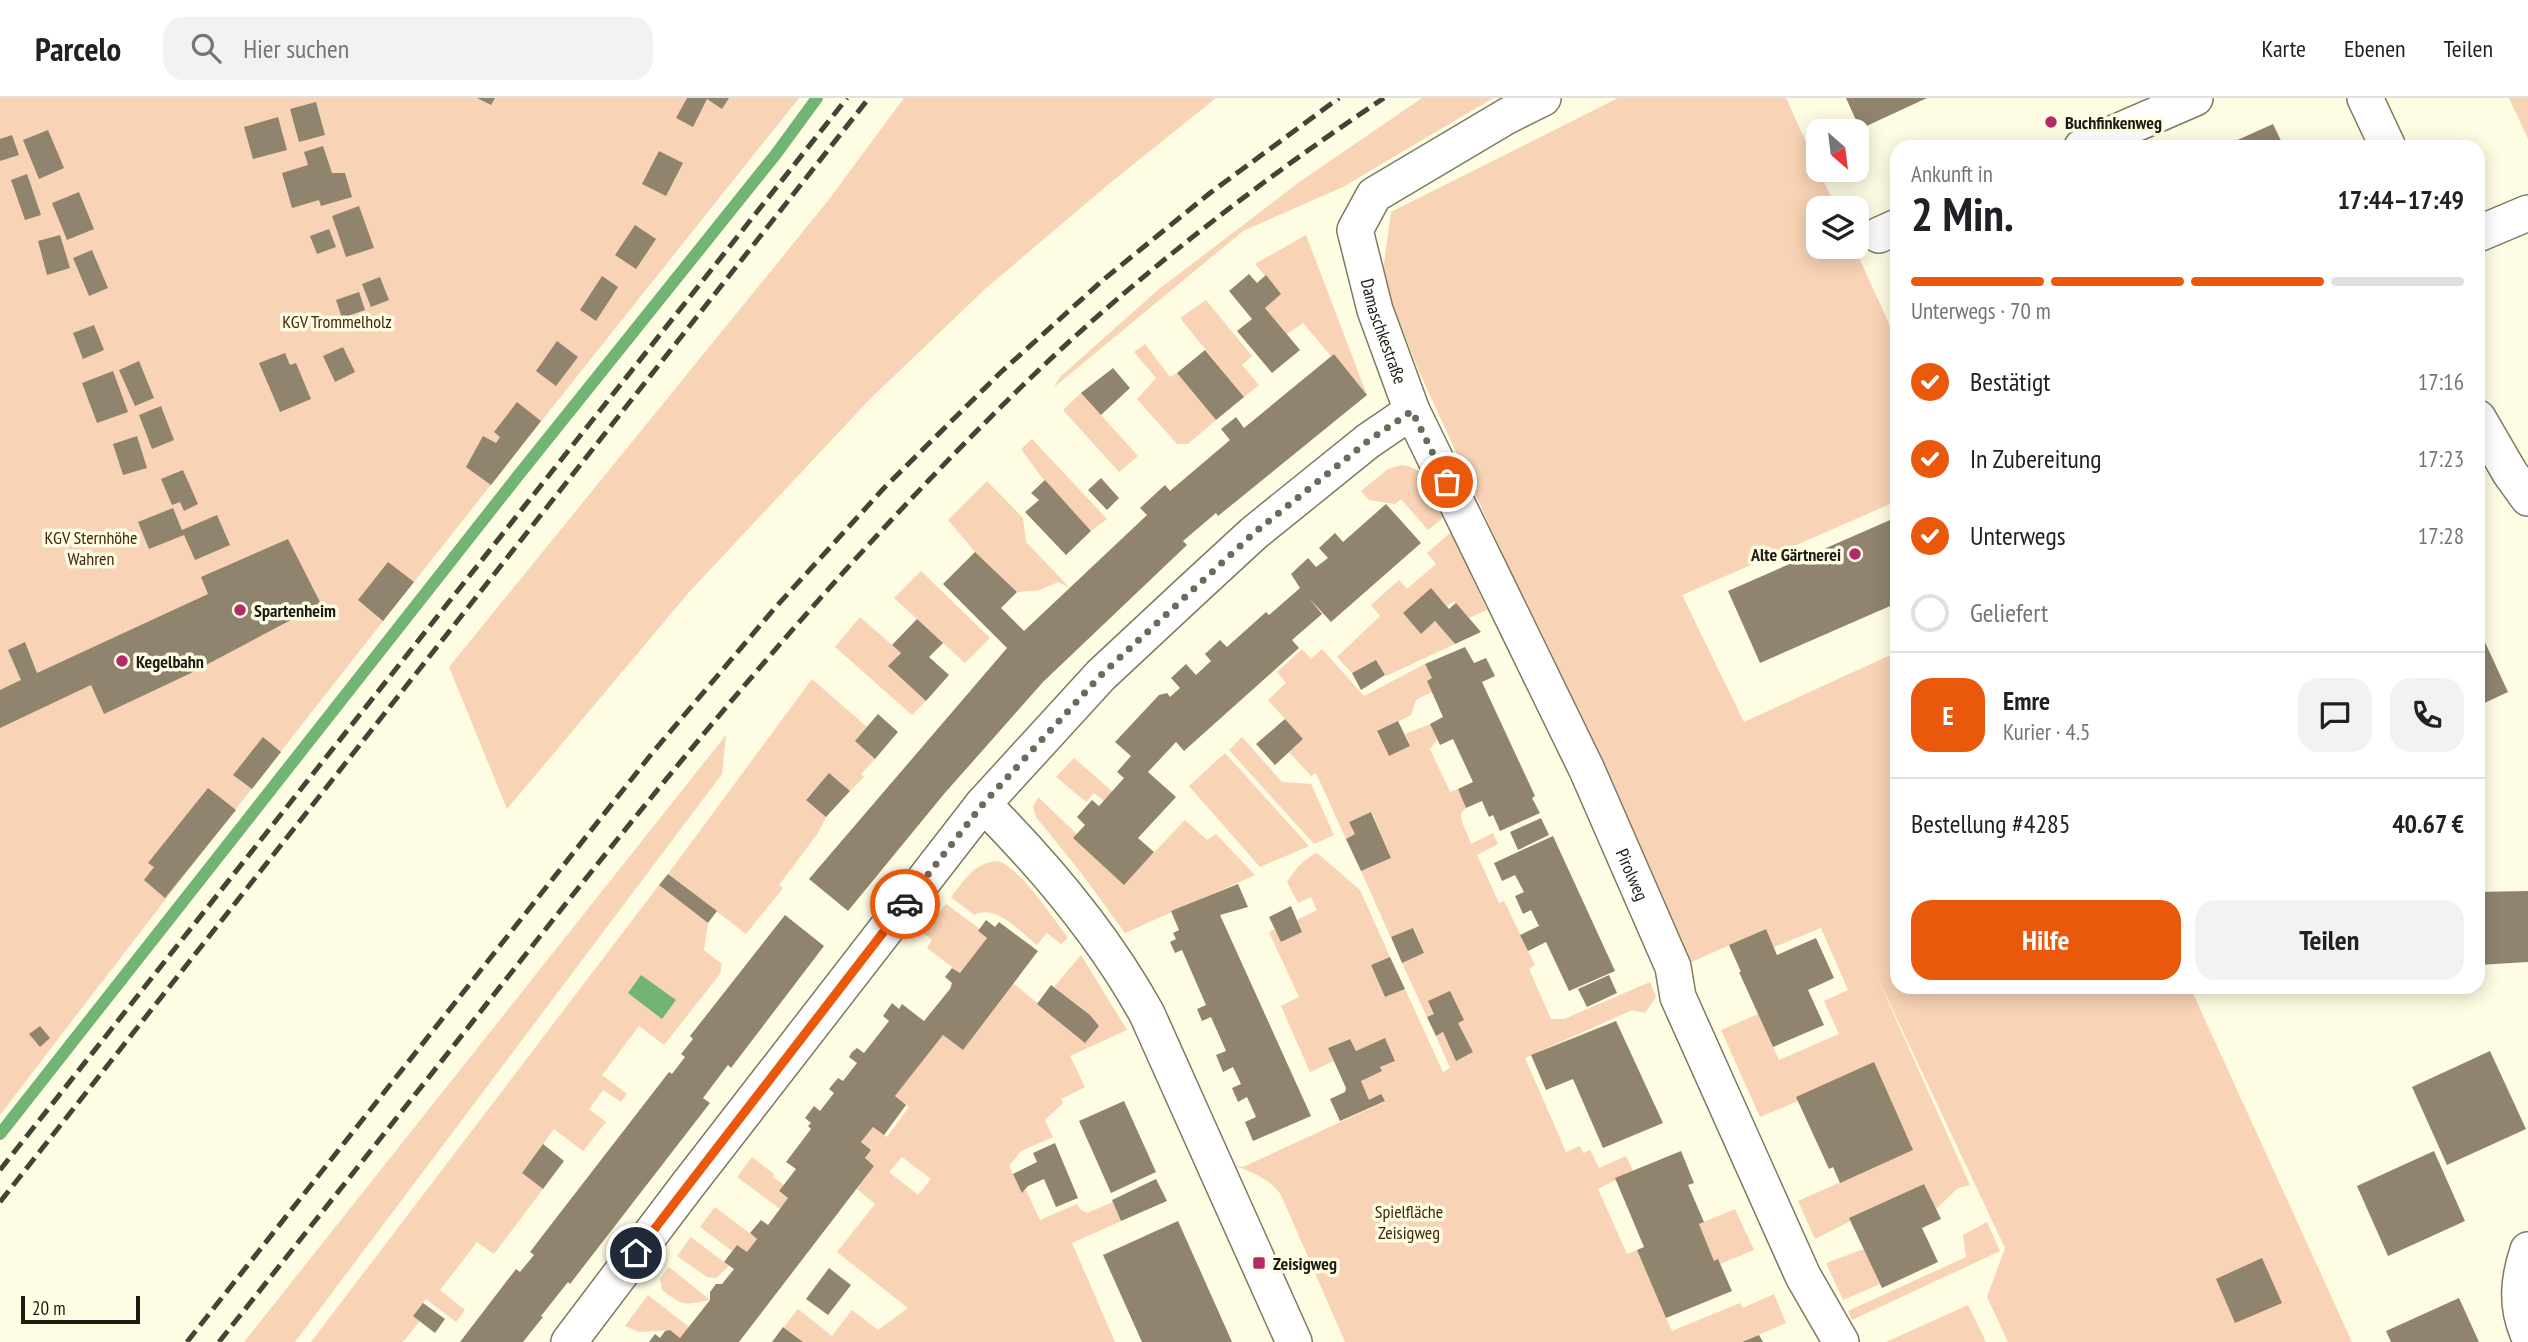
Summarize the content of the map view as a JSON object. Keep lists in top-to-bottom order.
{
  "streets": {
    "street": ["Damaschkestraße", "Pirolweg"]
  },
  "crossings": [
    ["Damaschkestraße", "Pirolweg"]
  ],
  "parks": ["KGV Trommelholz", "KGV Sternhöhe Wahren", "Spielfläche Zeisigweg"],
  "places": {
    "other": [
      "Buchfinkenweg",
      "Alte Gärtnerei",
      "Spartenheim",
      "Kegelbahn"
    ],
    "transit": ["Zeisigweg"]
  },
  "scale_bar": "20 m",
  "north": "bottom right",
  "page": {
    "header": "Parcelo",
    "search": "Hier suchen",
    "nav": ["Karte", "Ebenen", "Teilen"],
    "heading": ["2 Min.", "Ankunft in", "17:44–17:49"],
    "panel": [
      "Emre",
      "Kurier · 4.5",
      "Bestellung #4285",
      "40.67 €"
    ],
    "bar": "Unterwegs · 70 m",
    "list": [
      ["Bestätigt", "17:16"],
      ["In Zubereitung", "17:23"],
      ["Unterwegs", "17:28"],
      "Geliefert"
    ],
    "round": "E",
    "buttons": ["Hilfe", "Teilen"],
    "scale": "20 m"
  }
}
